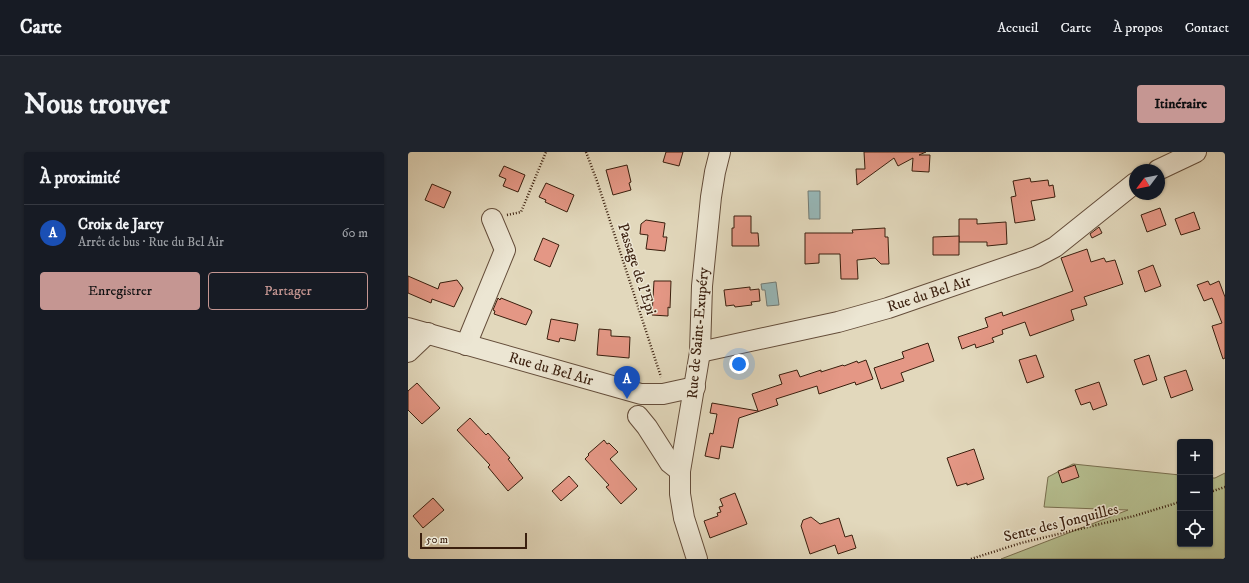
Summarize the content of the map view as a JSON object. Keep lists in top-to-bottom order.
{
  "streets": {
    "street": ["Rue du Bel Air", "Rue de Saint-Exupéry"],
    "path": ["Passage de l'Epi", "Sente des Jonquilles"]
  },
  "crossings": [
    ["Passage de l'Epi", "Rue du Bel Air"],
    ["Rue du Bel Air", "Rue de Saint-Exupéry"]
  ],
  "scale_bar": "50 m",
  "north": "bottom left",
  "page": {
    "header": "Carte",
    "nav": [
      "Accueil",
      "Carte",
      "À propos",
      "Contact"
    ],
    "buttons": [
      "Itinéraire",
      ["Enregistrer", "Partager"]
    ],
    "title": "Nous trouver",
    "heading": "À proximité",
    "list": [
      {
        "mark": "A",
        "name": "Croix de Jarcy",
        "note": "Arrêt de bus · Rue du Bel Air",
        "value": "60 m"
      }
    ],
    "pins": "A",
    "map_buttons": ["+", "−"],
    "scale": "50 m"
  }
}
